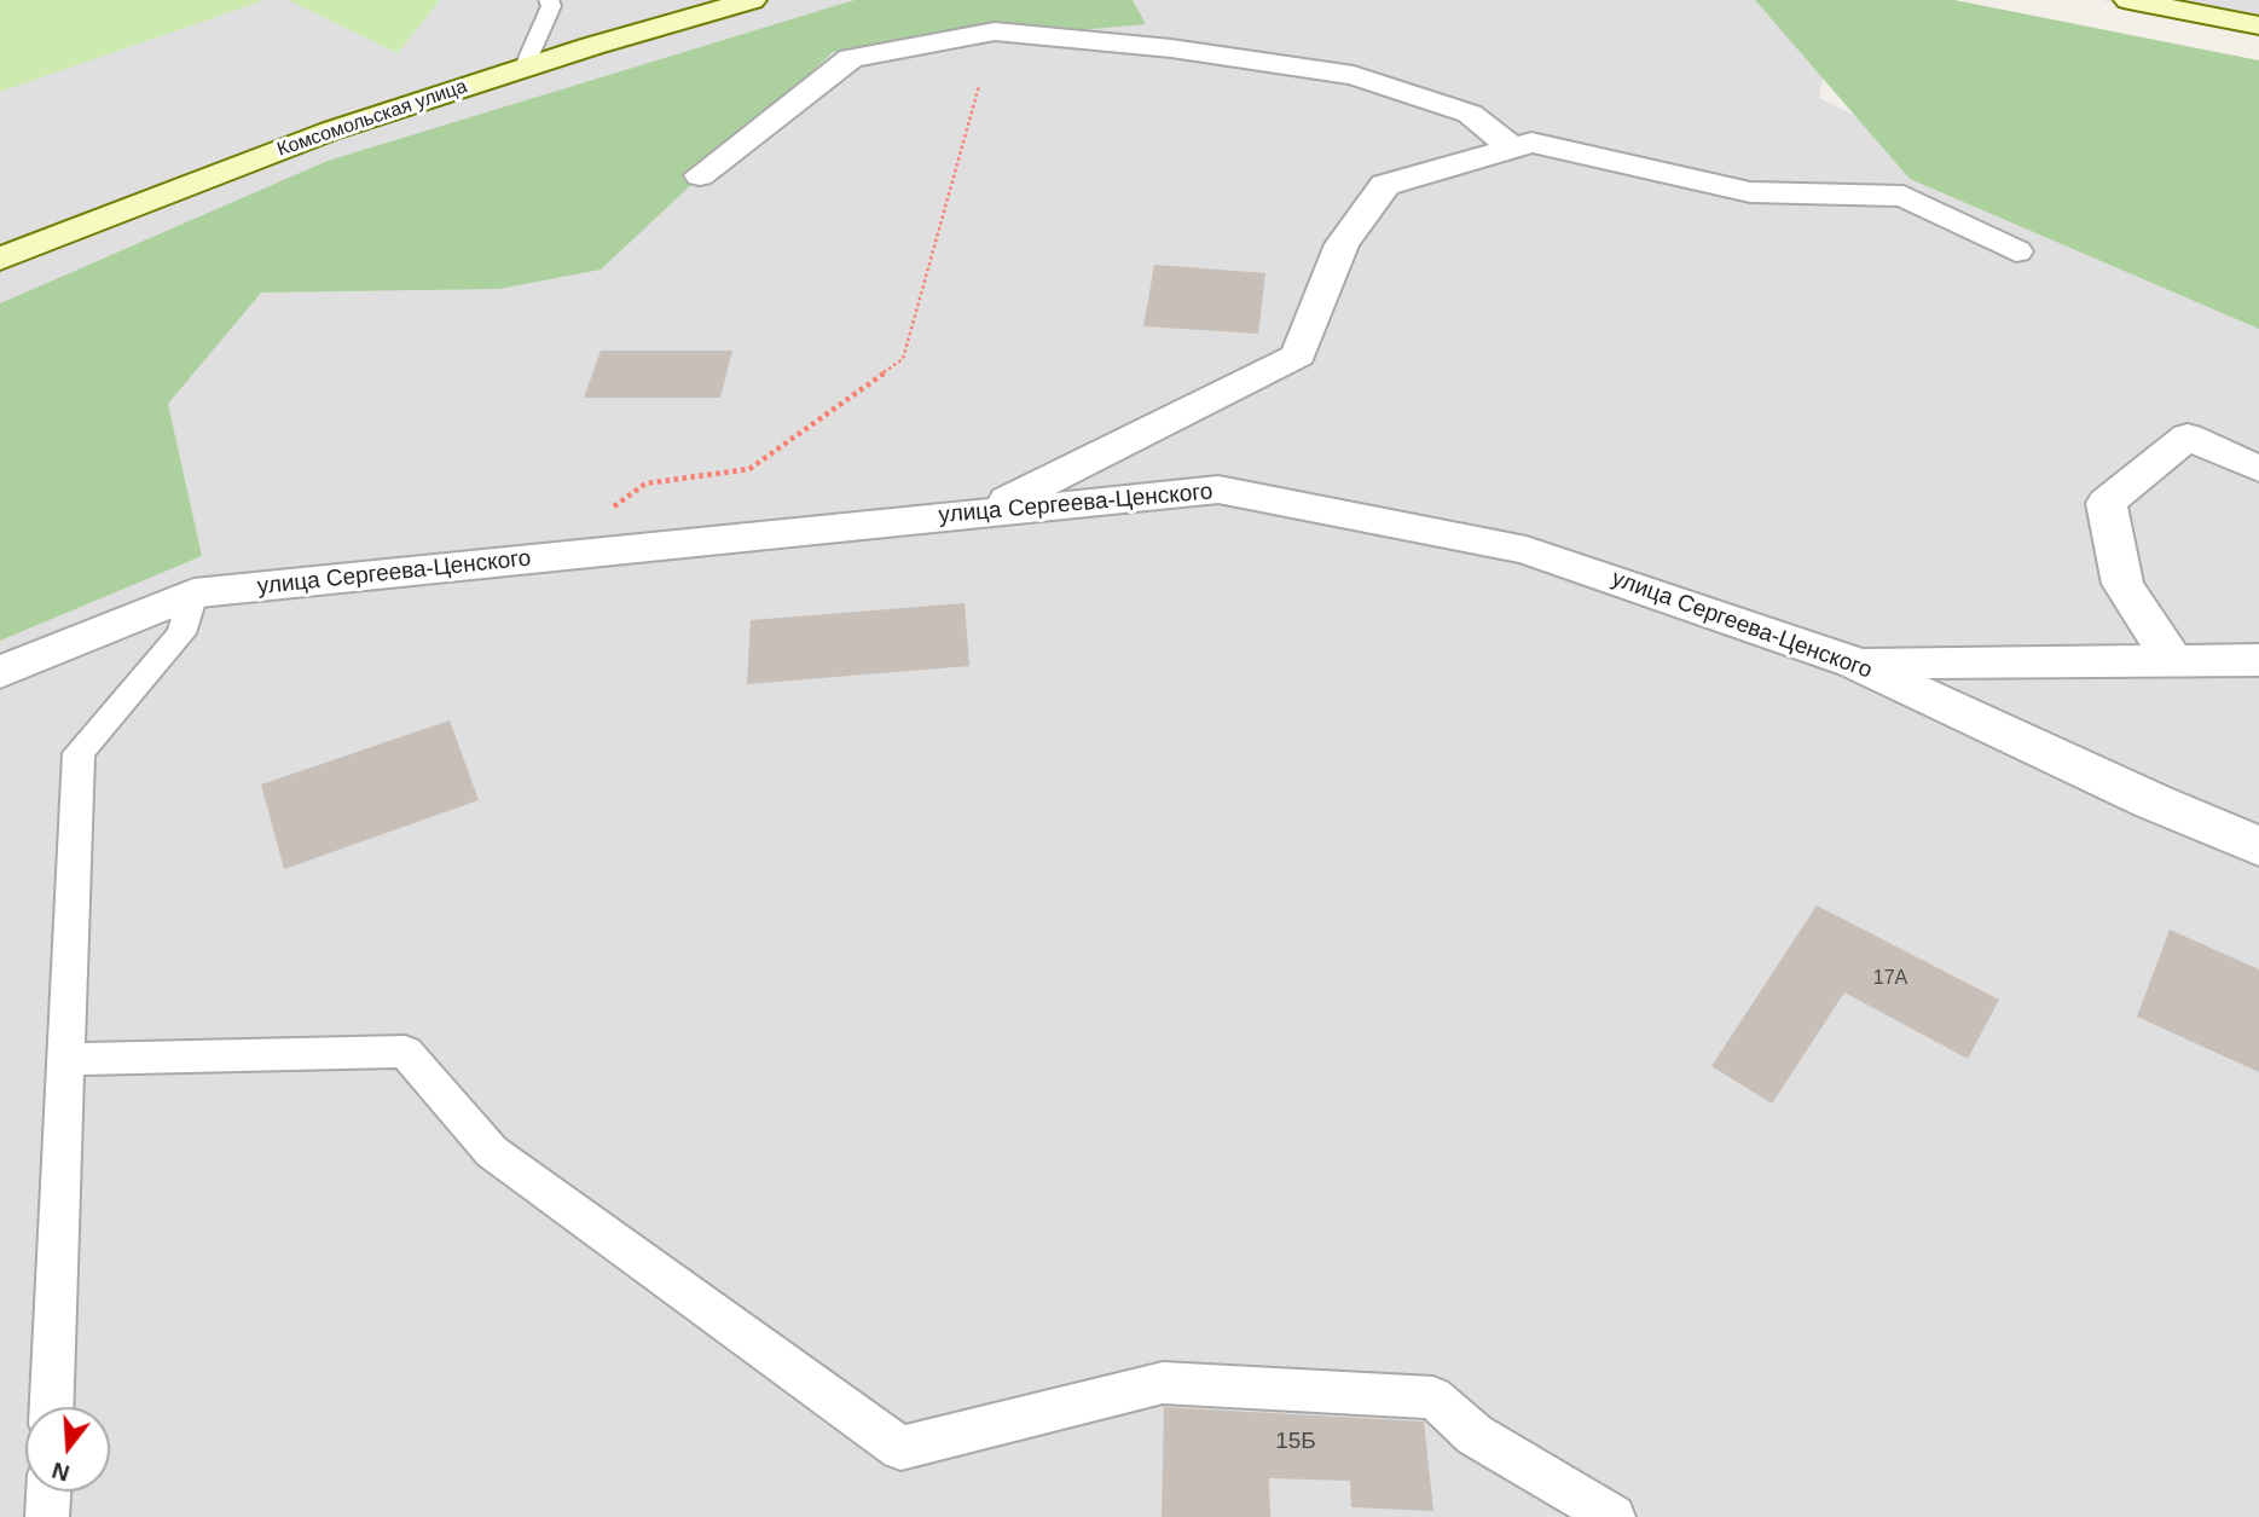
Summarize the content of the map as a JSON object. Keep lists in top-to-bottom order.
{
  "streets": {
    "main road": ["Комсомольская улица"],
    "street": ["улица Сергеева-Ценского"]
  },
  "house_numbers": ["17А", "15Б"],
  "north": "bottom"
}
